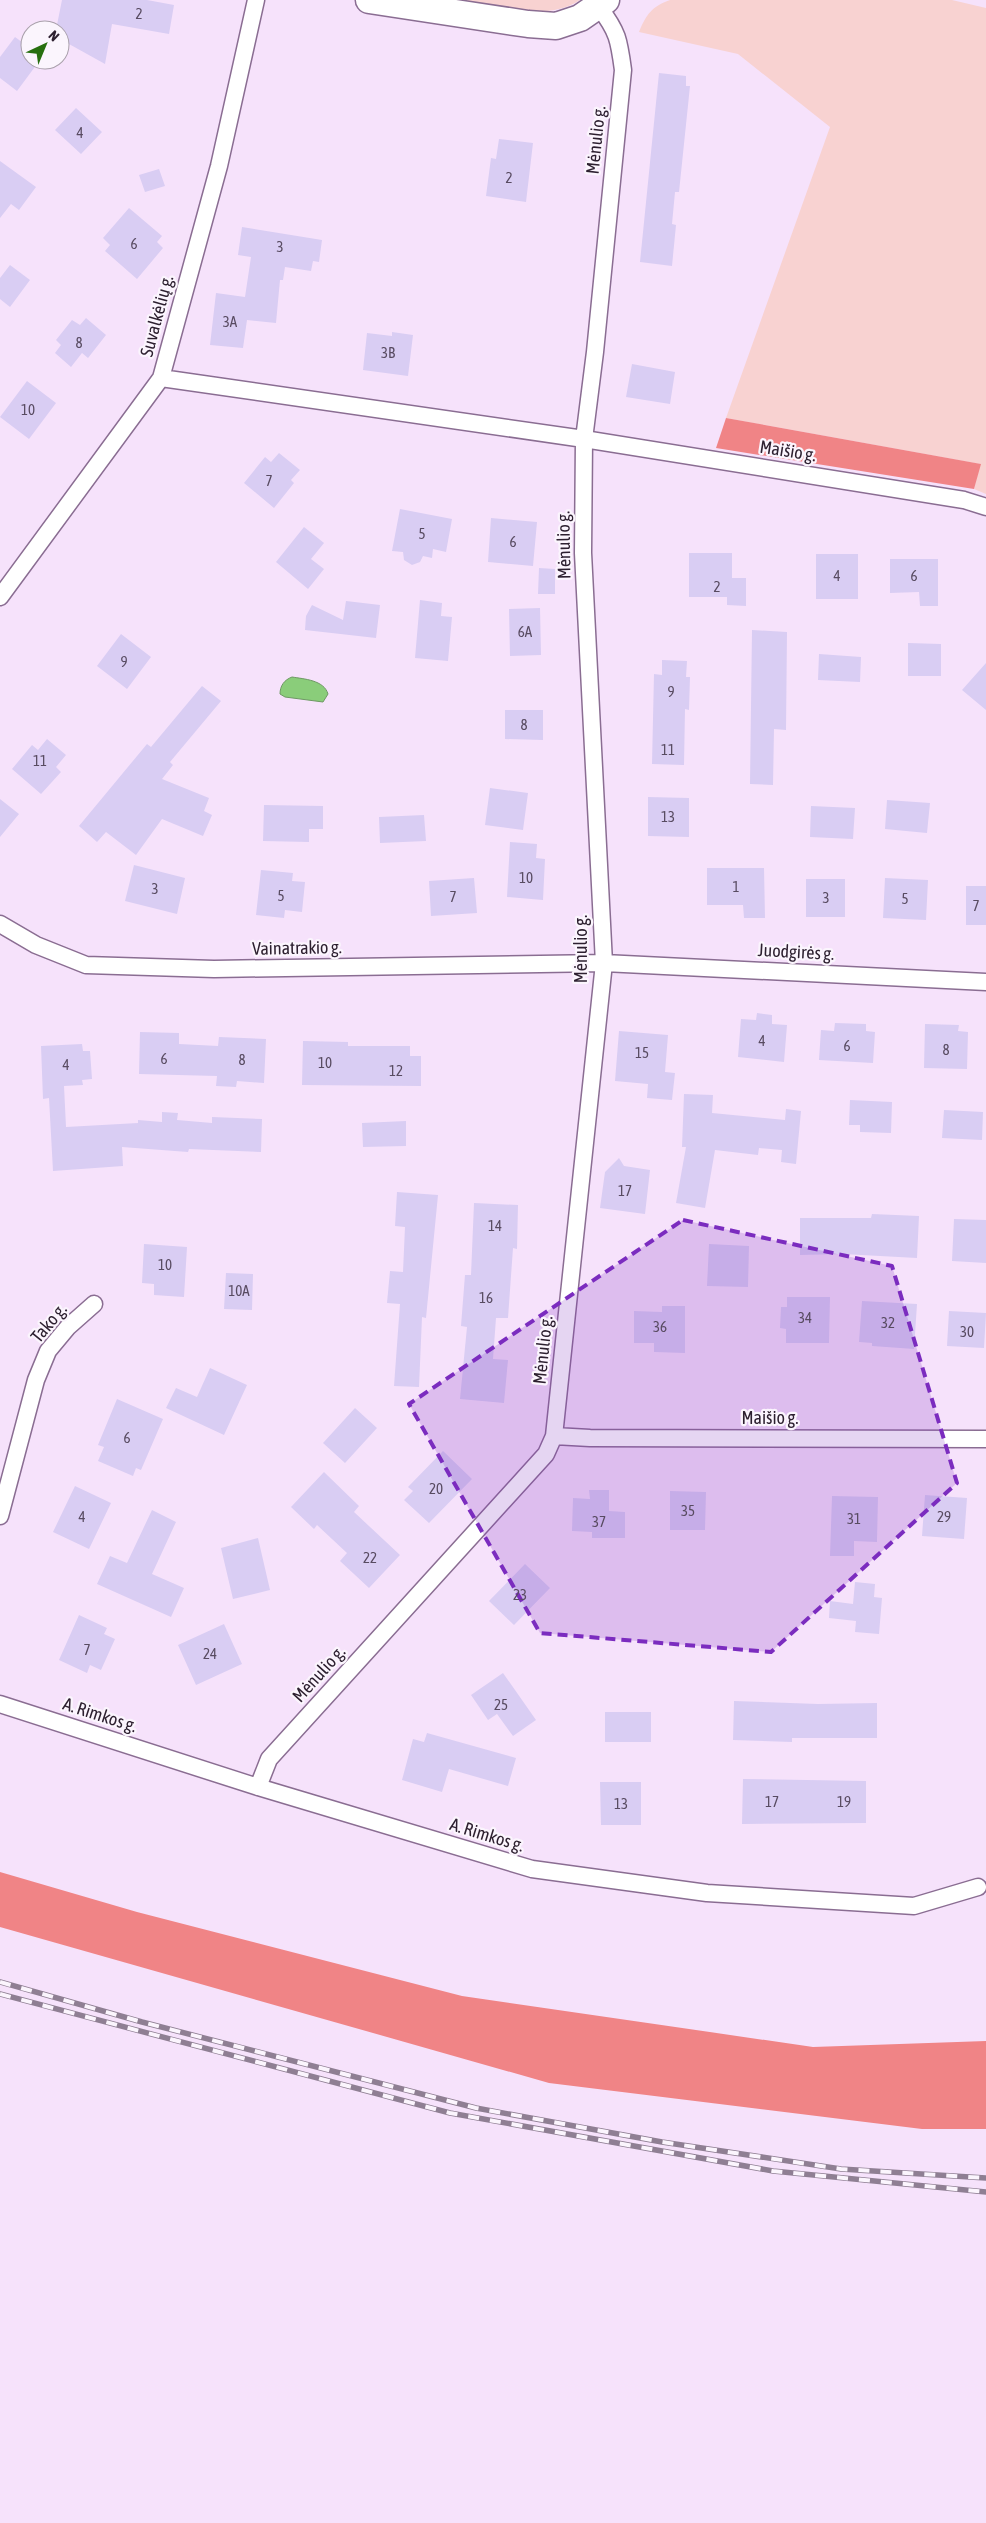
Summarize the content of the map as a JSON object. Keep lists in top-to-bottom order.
{
  "streets": {
    "street": [
      "Mėnulio g.",
      "Suvalkėlių g.",
      "Maišio g.",
      "Vainatrakio g.",
      "Juodgirės g.",
      "Tako g.",
      "A. Rimkos g."
    ]
  },
  "crossings": [
    ["Mėnulio g.", "Maišio g."],
    ["Mėnulio g.", "Vainatrakio g."],
    ["Mėnulio g.", "Juodgirės g."],
    ["Mėnulio g.", "A. Rimkos g."],
    ["Suvalkėlių g.", "Maišio g."],
    ["Vainatrakio g.", "Juodgirės g."]
  ],
  "house_numbers": [
    "2",
    "4",
    "2",
    "6",
    "3",
    "3A",
    "8",
    "3B",
    "10",
    "7",
    "5",
    "6",
    "4",
    "6",
    "2",
    "6A",
    "9",
    "9",
    "8",
    "11",
    "11",
    "13",
    "10",
    "1",
    "3",
    "5",
    "7",
    "3",
    "5",
    "7",
    "4",
    "6",
    "8",
    "15",
    "6",
    "8",
    "10",
    "4",
    "12",
    "17",
    "14",
    "10",
    "10A",
    "16",
    "34",
    "32",
    "36",
    "30",
    "6",
    "20",
    "35",
    "4",
    "29",
    "31",
    "37",
    "22",
    "23",
    "7",
    "24",
    "25",
    "17",
    "19",
    "13"
  ],
  "north": "top right"
}
